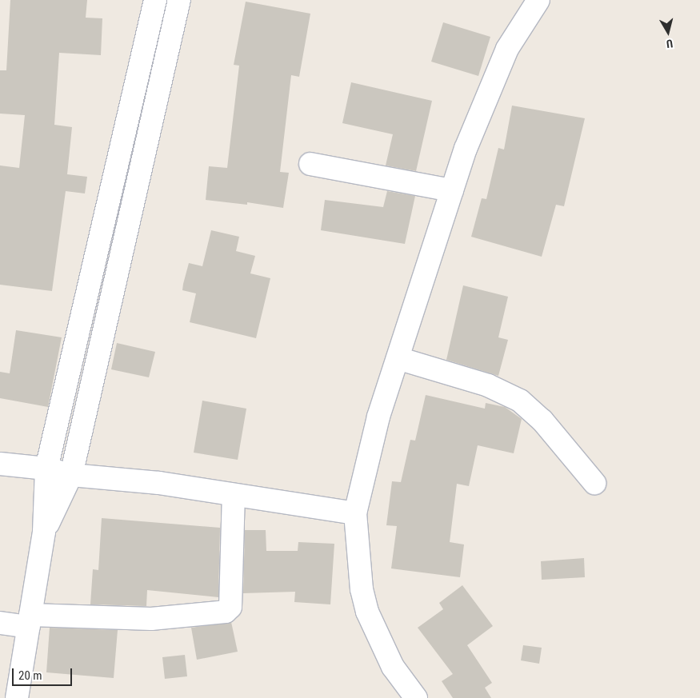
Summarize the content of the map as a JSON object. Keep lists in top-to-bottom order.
{
  "scale_bar": "20 m",
  "north": "bottom"
}
